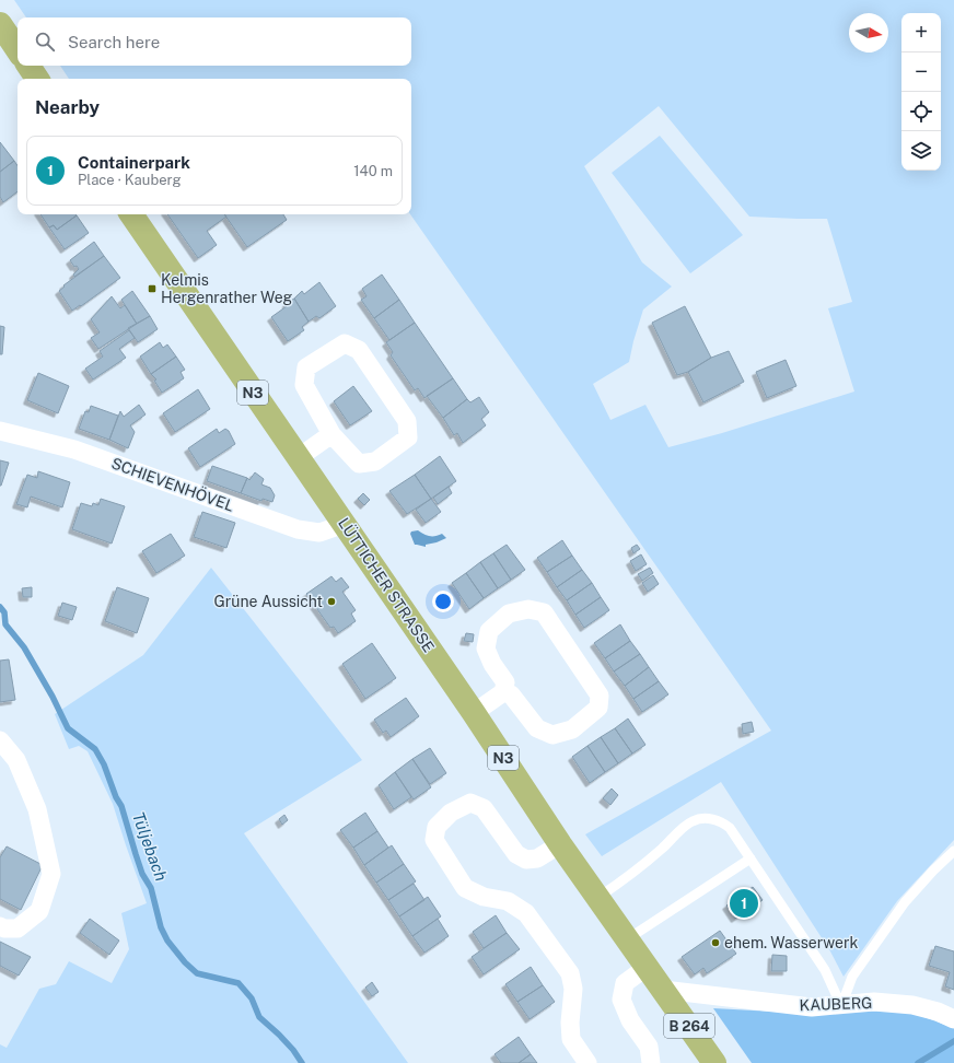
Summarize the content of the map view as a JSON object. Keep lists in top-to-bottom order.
{
  "streets": {
    "main road": ["N3", "LÜTTICHER STRASSE", "B 264"],
    "street": ["SCHIEVENHÖVEL", "KAUBERG"]
  },
  "crossings": [
    ["SCHIEVENHÖVEL", "LÜTTICHER STRASSE"],
    ["LÜTTICHER STRASSE", "KAUBERG"]
  ],
  "water": ["Tüljebach"],
  "places": {
    "transit": ["Kelmis Hergenrather Weg"],
    "other": ["Grüne Aussicht", "ehem. Wasserwerk"]
  },
  "north": "right",
  "page": {
    "map_buttons": ["+", "−"],
    "search": "Search here",
    "heading": "Nearby",
    "list": [
      {
        "mark": "1",
        "name": "Containerpark",
        "note": "Place · Kauberg",
        "value": "140 m"
      }
    ],
    "pins": "1"
  }
}
